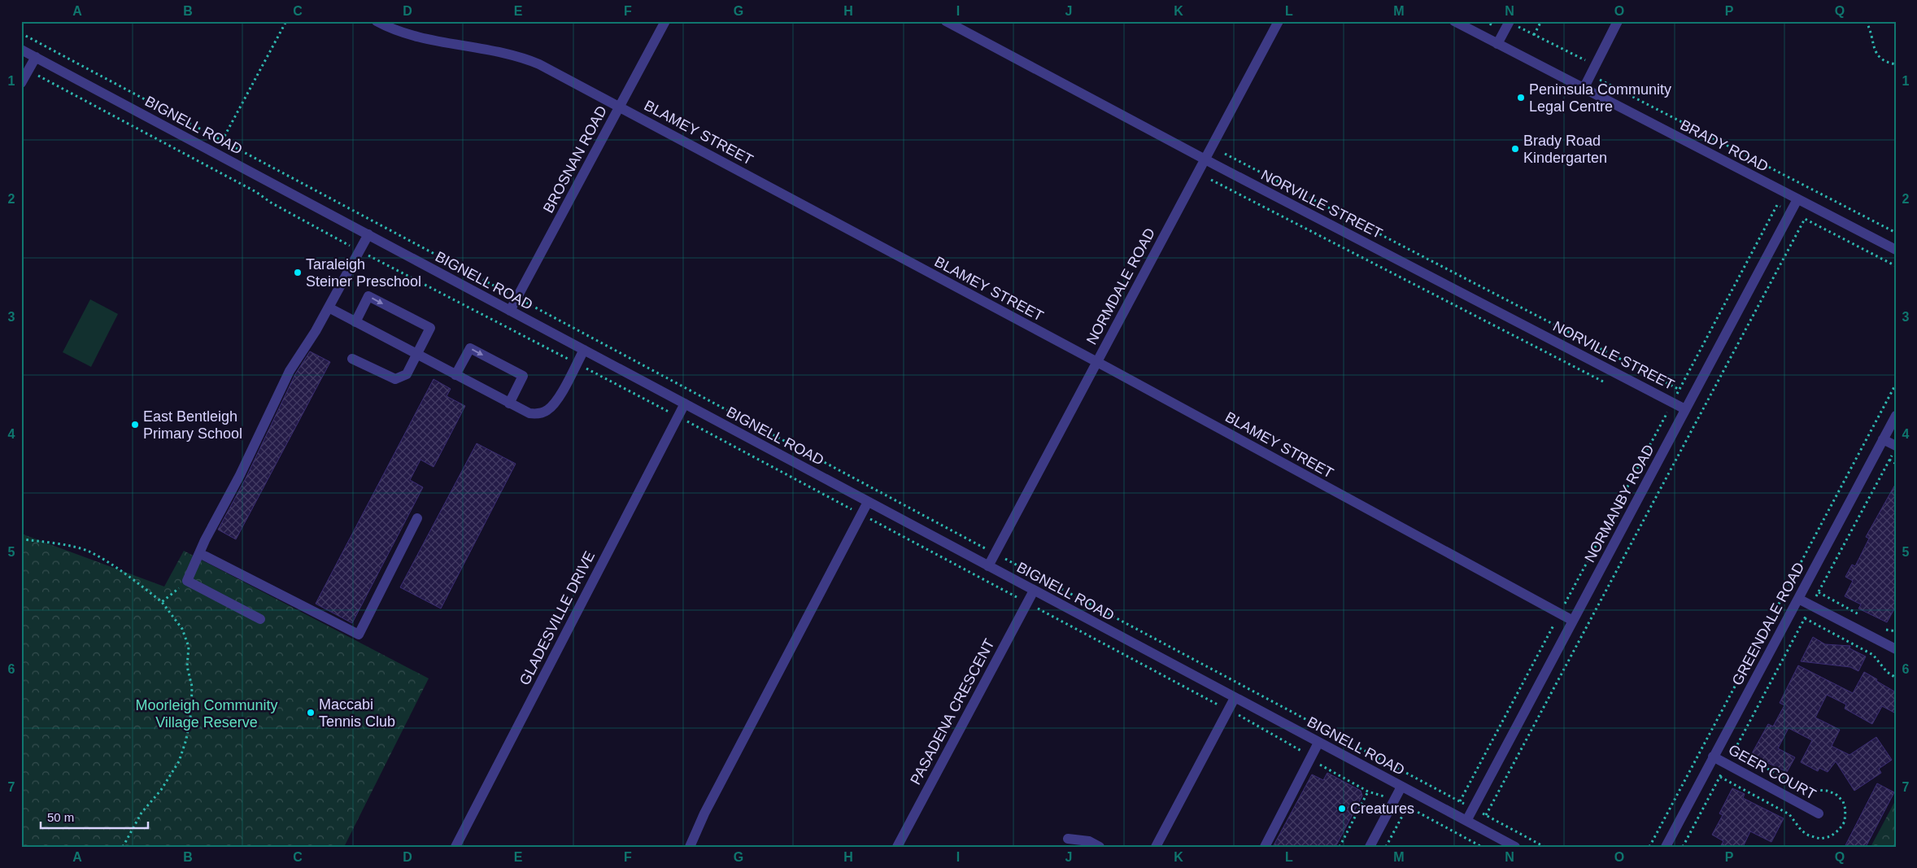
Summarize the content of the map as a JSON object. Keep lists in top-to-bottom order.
{
  "streets": {
    "street": [
      "BIGNELL ROAD",
      "BLAMEY STREET",
      "BRADY ROAD",
      "BROSNAN ROAD",
      "NORVILLE STREET",
      "NORMDALE ROAD",
      "NORMANBY ROAD",
      "GLADESVILLE DRIVE",
      "GREENDALE ROAD",
      "PASADENA CRESCENT",
      "GEER COURT"
    ]
  },
  "crossings": [
    ["BIGNELL ROAD", "BROSNAN ROAD"],
    ["BIGNELL ROAD", "NORMDALE ROAD"],
    ["BIGNELL ROAD", "NORMANBY ROAD"],
    ["BIGNELL ROAD", "GLADESVILLE DRIVE"],
    ["BIGNELL ROAD", "PASADENA CRESCENT"],
    ["BLAMEY STREET", "BROSNAN ROAD"],
    ["BLAMEY STREET", "NORMDALE ROAD"],
    ["BLAMEY STREET", "NORMANBY ROAD"],
    ["BRADY ROAD", "NORMANBY ROAD"],
    ["NORVILLE STREET", "NORMDALE ROAD"],
    ["NORVILLE STREET", "NORMANBY ROAD"],
    ["GREENDALE ROAD", "GEER COURT"]
  ],
  "parks": ["Moorleigh Community Village Reserve"],
  "places": [
    "Peninsula Community Legal Centre",
    "Brady Road Kindergarten",
    "Taraleigh Steiner Preschool",
    "East Bentleigh Primary School",
    "Maccabi Tennis Club",
    "Creatures"
  ],
  "scale_bar": "50 m",
  "grid": {
    "columns": [
      "A",
      "B",
      "C",
      "D",
      "E",
      "F",
      "G",
      "H",
      "I",
      "J",
      "K",
      "L",
      "M",
      "N",
      "O",
      "P",
      "Q"
    ],
    "rows": [
      "1",
      "2",
      "3",
      "4",
      "5",
      "6",
      "7"
    ]
  }
}
